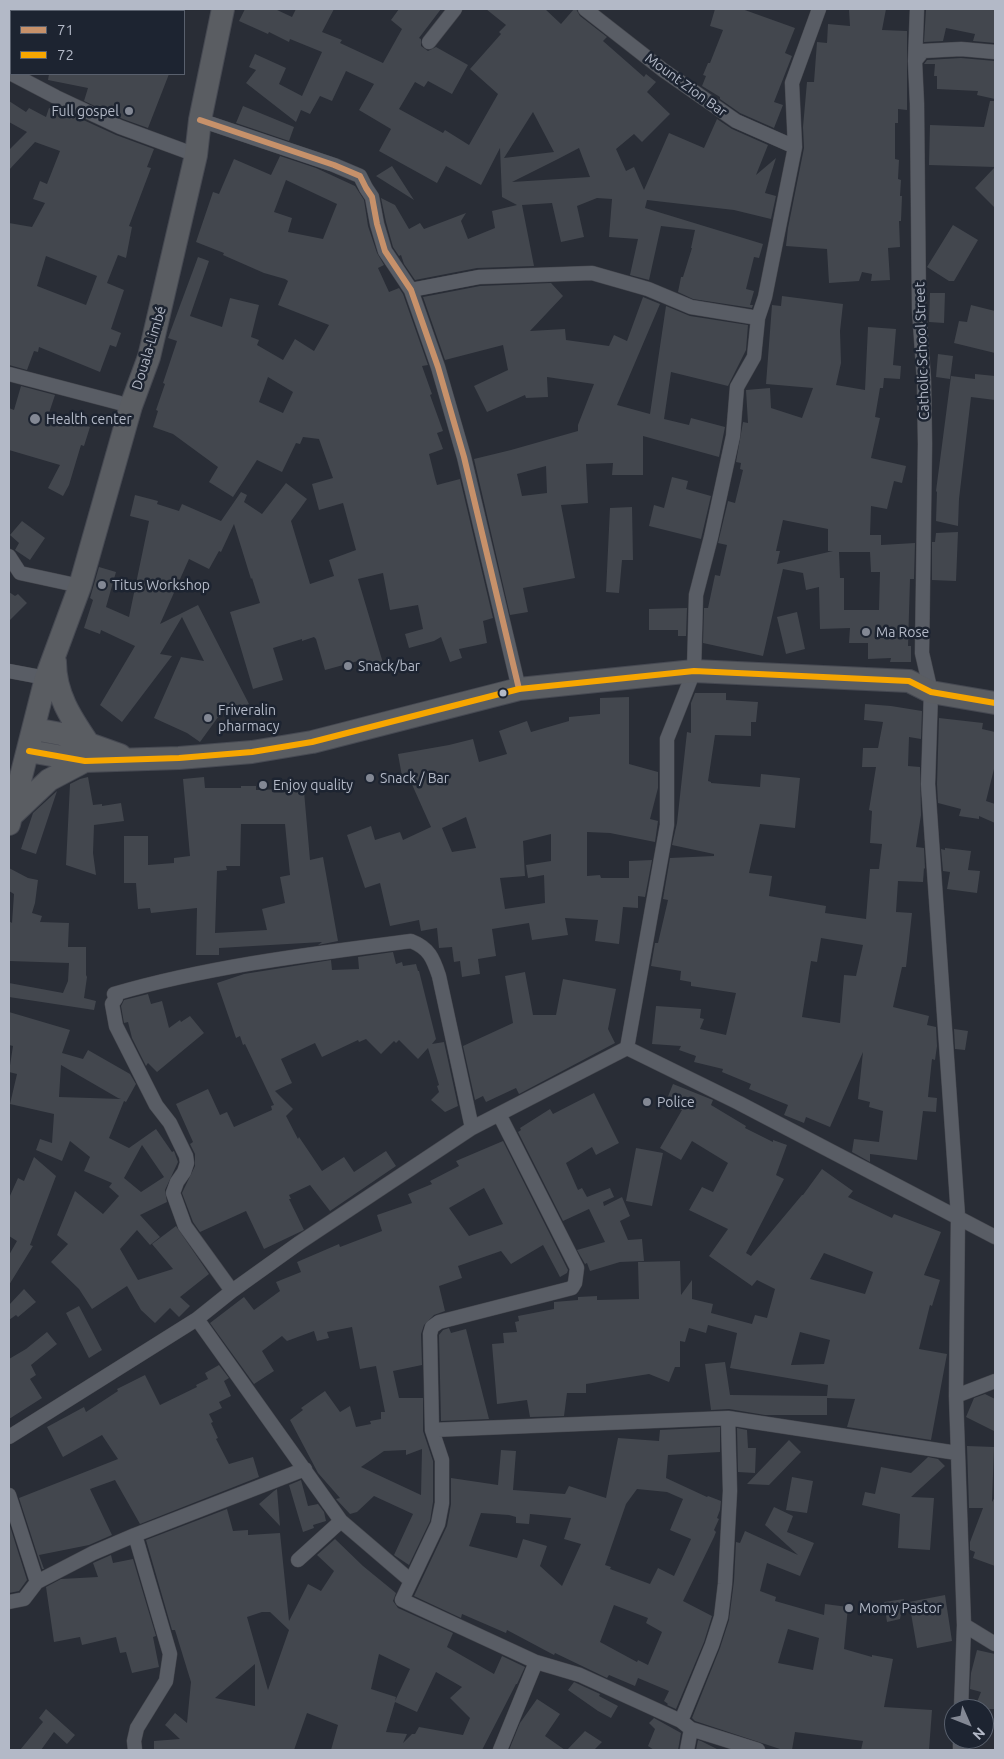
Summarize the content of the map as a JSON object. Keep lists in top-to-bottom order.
{
  "streets": {
    "highway": ["Douala-Limbé"],
    "street": ["Mount Zion Bar", "Catholic School Street"]
  },
  "places": [
    "Full gospel",
    "Health center",
    "Titus Workshop",
    "Ma Rose",
    "Snack/bar",
    "Friveralin pharmacy",
    "Snack / Bar",
    "Enjoy quality",
    "Police",
    "Momy Pastor"
  ],
  "lines": ["transit line 71", "transit line 72"],
  "legend": ["71", "72"],
  "north": "bottom right"
}
